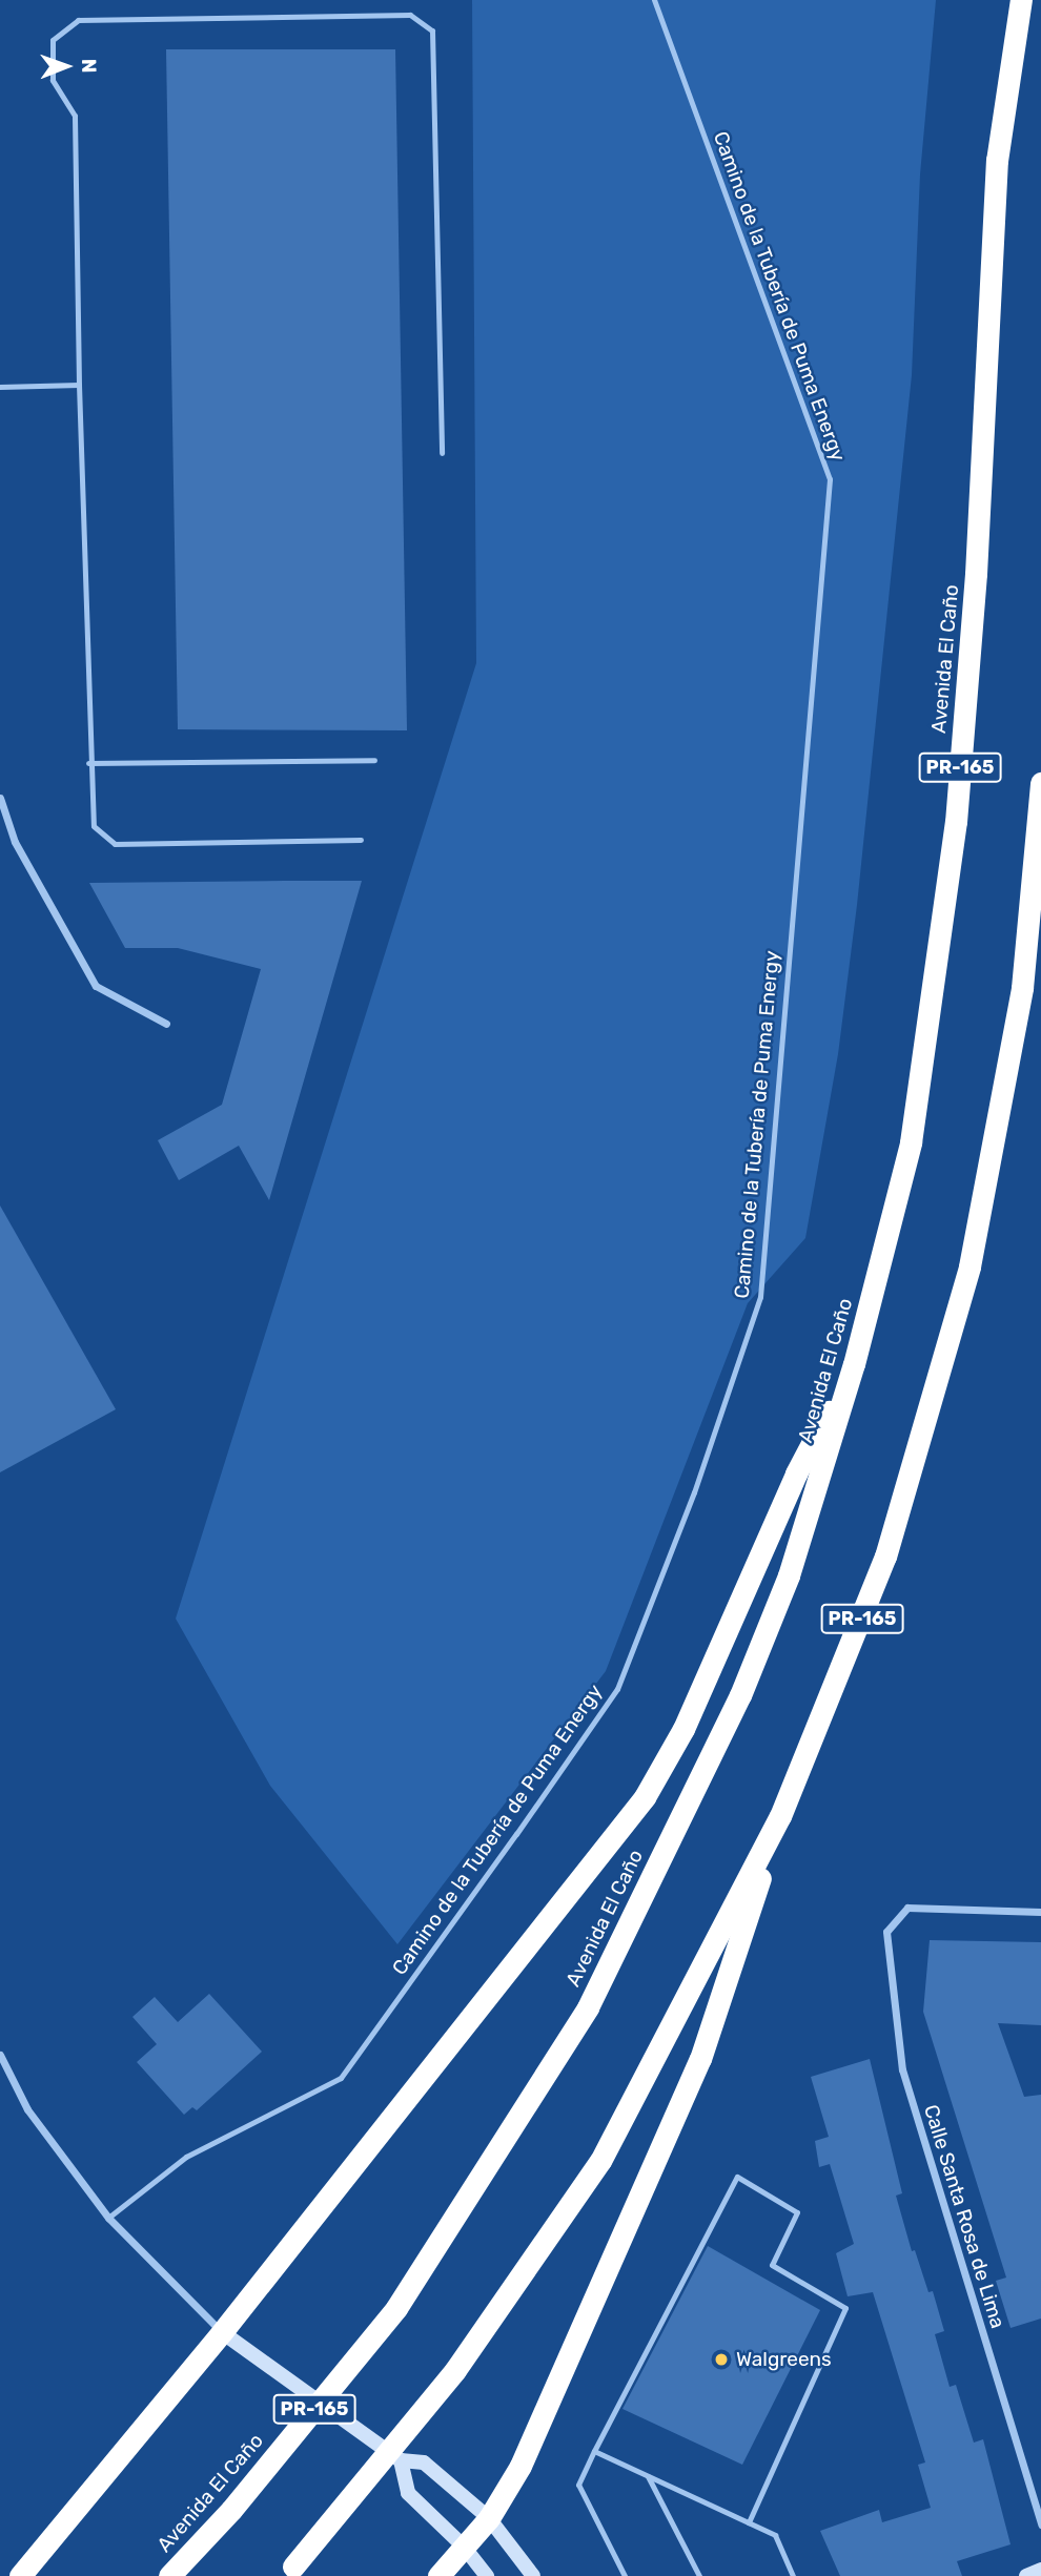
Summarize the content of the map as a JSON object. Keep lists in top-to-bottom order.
{
  "streets": {
    "highway": ["Avenida El Caño", "PR-165"],
    "street": ["Calle Santa Rosa de Lima"],
    "lane": ["Camino de la Tubería de Puma Energy"]
  },
  "places": ["Walgreens"],
  "north": "right"
}
